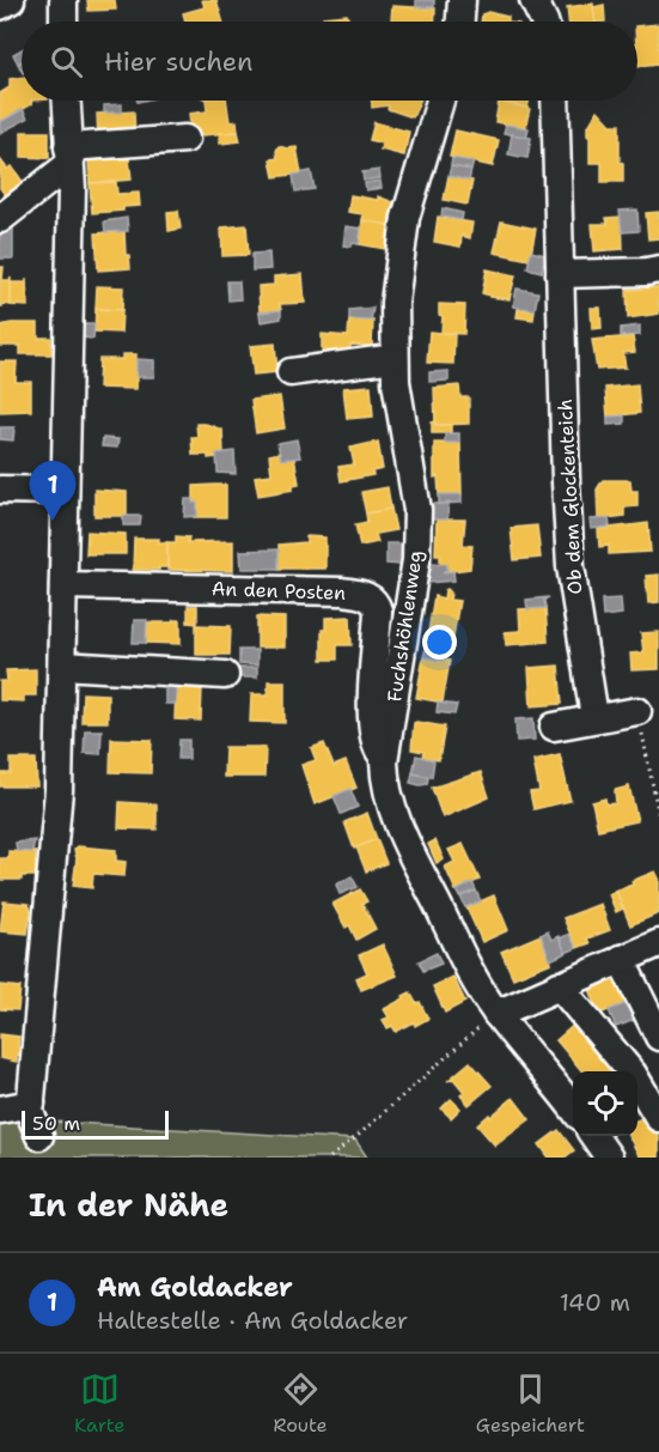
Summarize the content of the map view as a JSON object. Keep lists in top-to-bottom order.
{
  "streets": {
    "street": ["Ob dem Glockenteich", "An den Posten", "Fuchshöhlenweg"]
  },
  "crossings": [
    ["An den Posten", "Fuchshöhlenweg"]
  ],
  "scale_bar": "50 m",
  "page": {
    "search": "Hier suchen",
    "pins": "1",
    "scale": "50 m",
    "heading": "In der Nähe",
    "list": [
      {
        "mark": "1",
        "name": "Am Goldacker",
        "note": "Haltestelle · Am Goldacker",
        "value": "140 m"
      }
    ],
    "nav": ["Karte", "Route", "Gespeichert"]
  }
}
